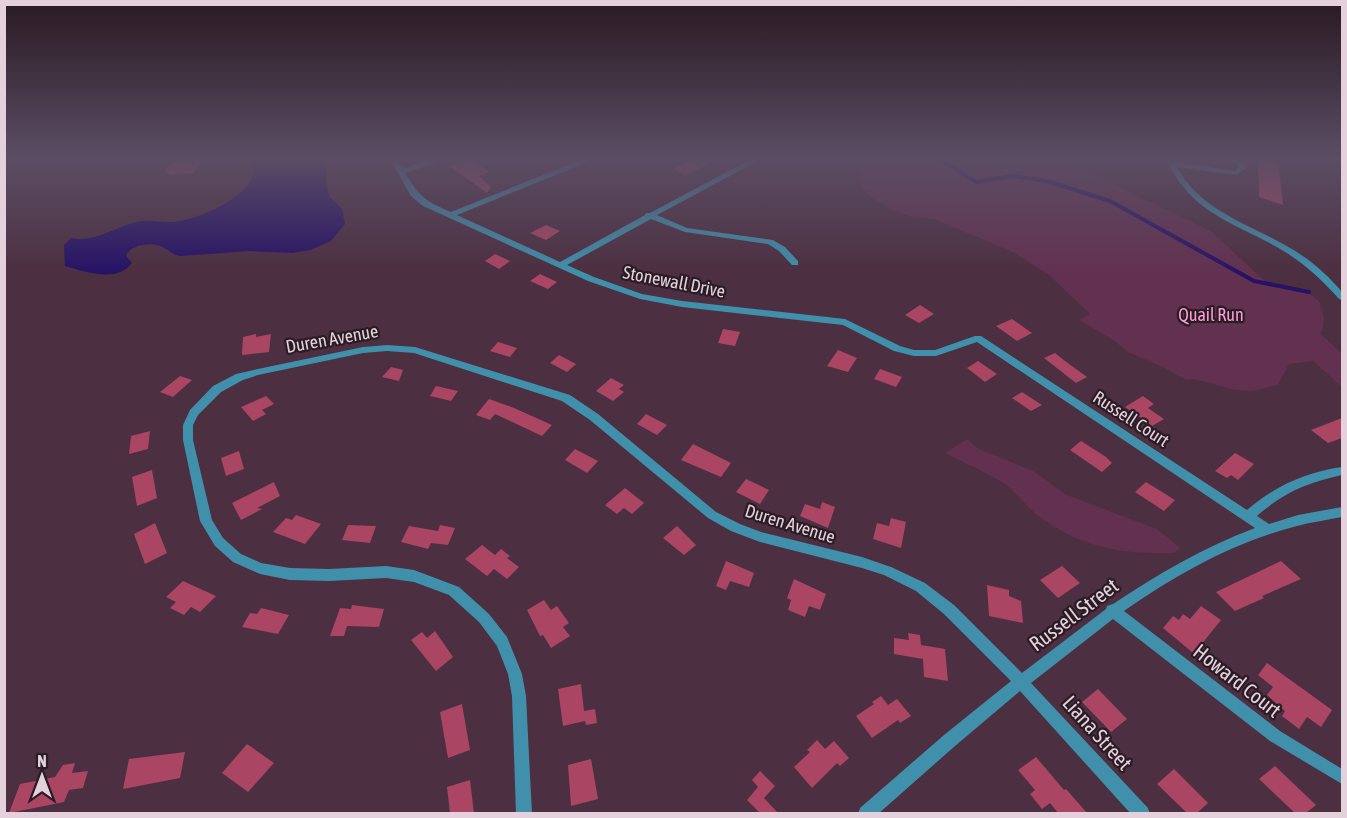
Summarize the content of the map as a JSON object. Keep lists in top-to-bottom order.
{
  "streets": {
    "street": [
      "Stonewall Drive",
      "Duren Avenue",
      "Russell Court",
      "Russell Street",
      "Howard Court",
      "Liana Street"
    ]
  },
  "crossings": [
    ["Stonewall Drive", "Russell Court"],
    ["Duren Avenue", "Russell Street"],
    ["Duren Avenue", "Liana Street"],
    ["Russell Court", "Russell Street"],
    ["Russell Street", "Howard Court"],
    ["Russell Street", "Liana Street"]
  ],
  "parks": ["Quail Run"],
  "north": "top"
}
